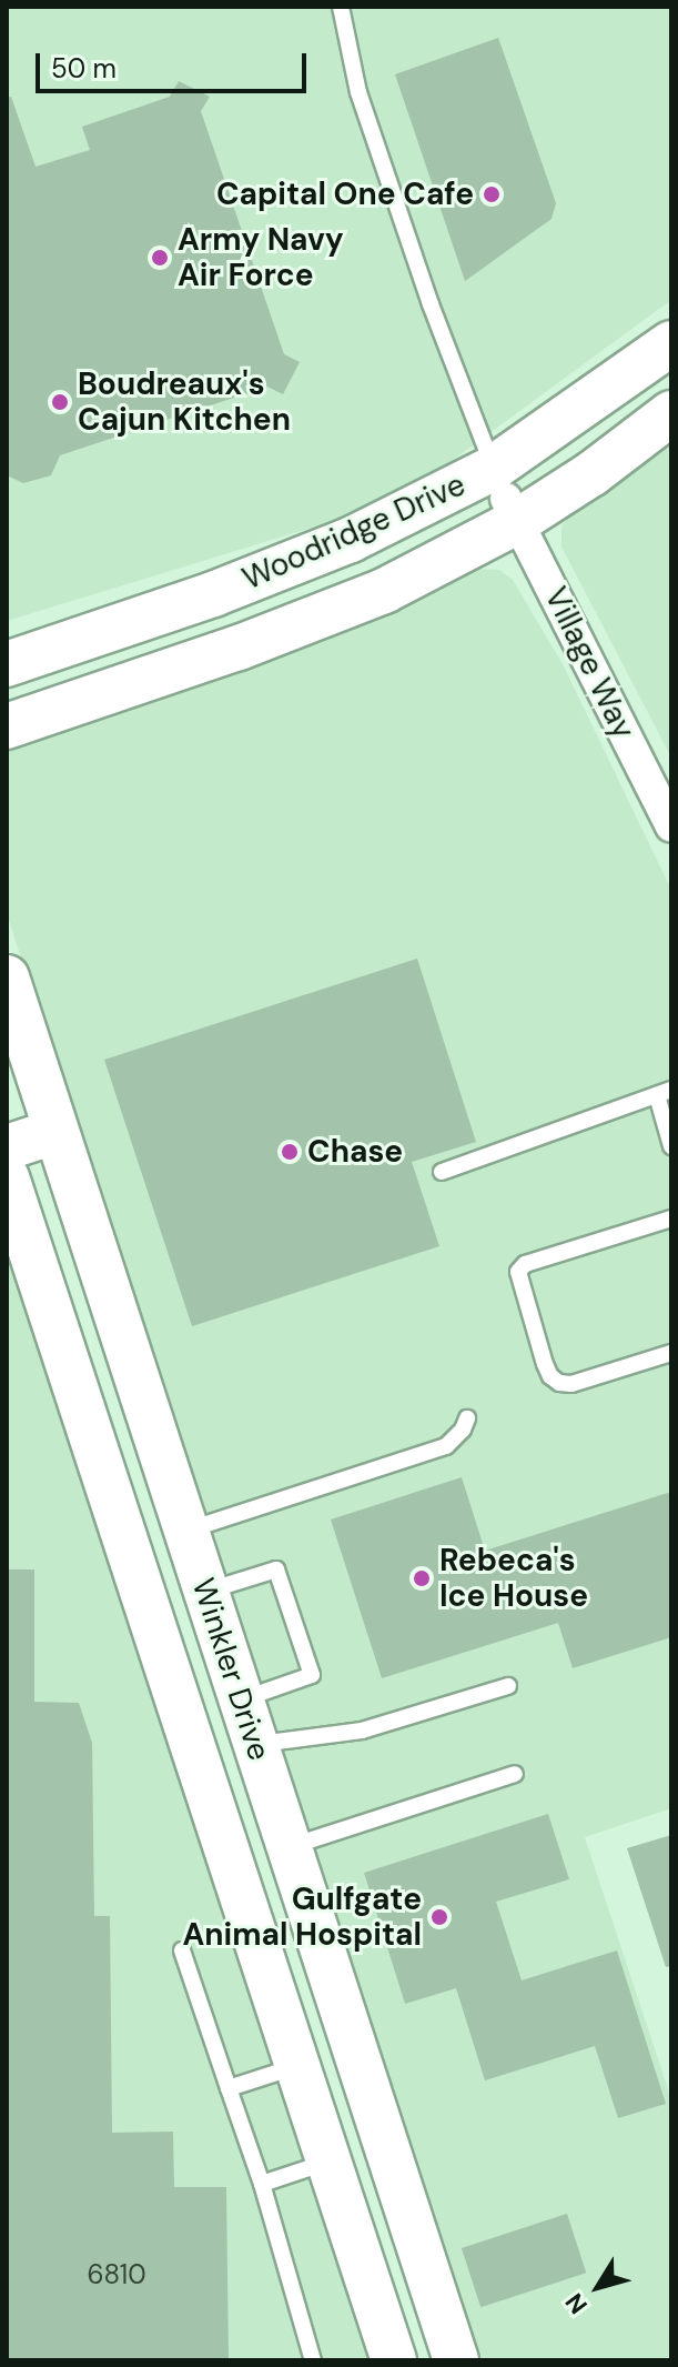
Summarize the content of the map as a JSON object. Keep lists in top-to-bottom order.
{
  "streets": {
    "main road": ["Woodridge Drive", "Winkler Drive"],
    "street": ["Village Way"]
  },
  "crossings": [
    ["Woodridge Drive", "Village Way"]
  ],
  "places": [
    "Capital One Cafe",
    "Army Navy Air Force",
    "Boudreaux's Cajun Kitchen",
    "Chase",
    "Rebeca's Ice House",
    "Gulfgate Animal Hospital"
  ],
  "house_numbers": ["6810"],
  "scale_bar": "50 m",
  "north": "bottom left"
}
